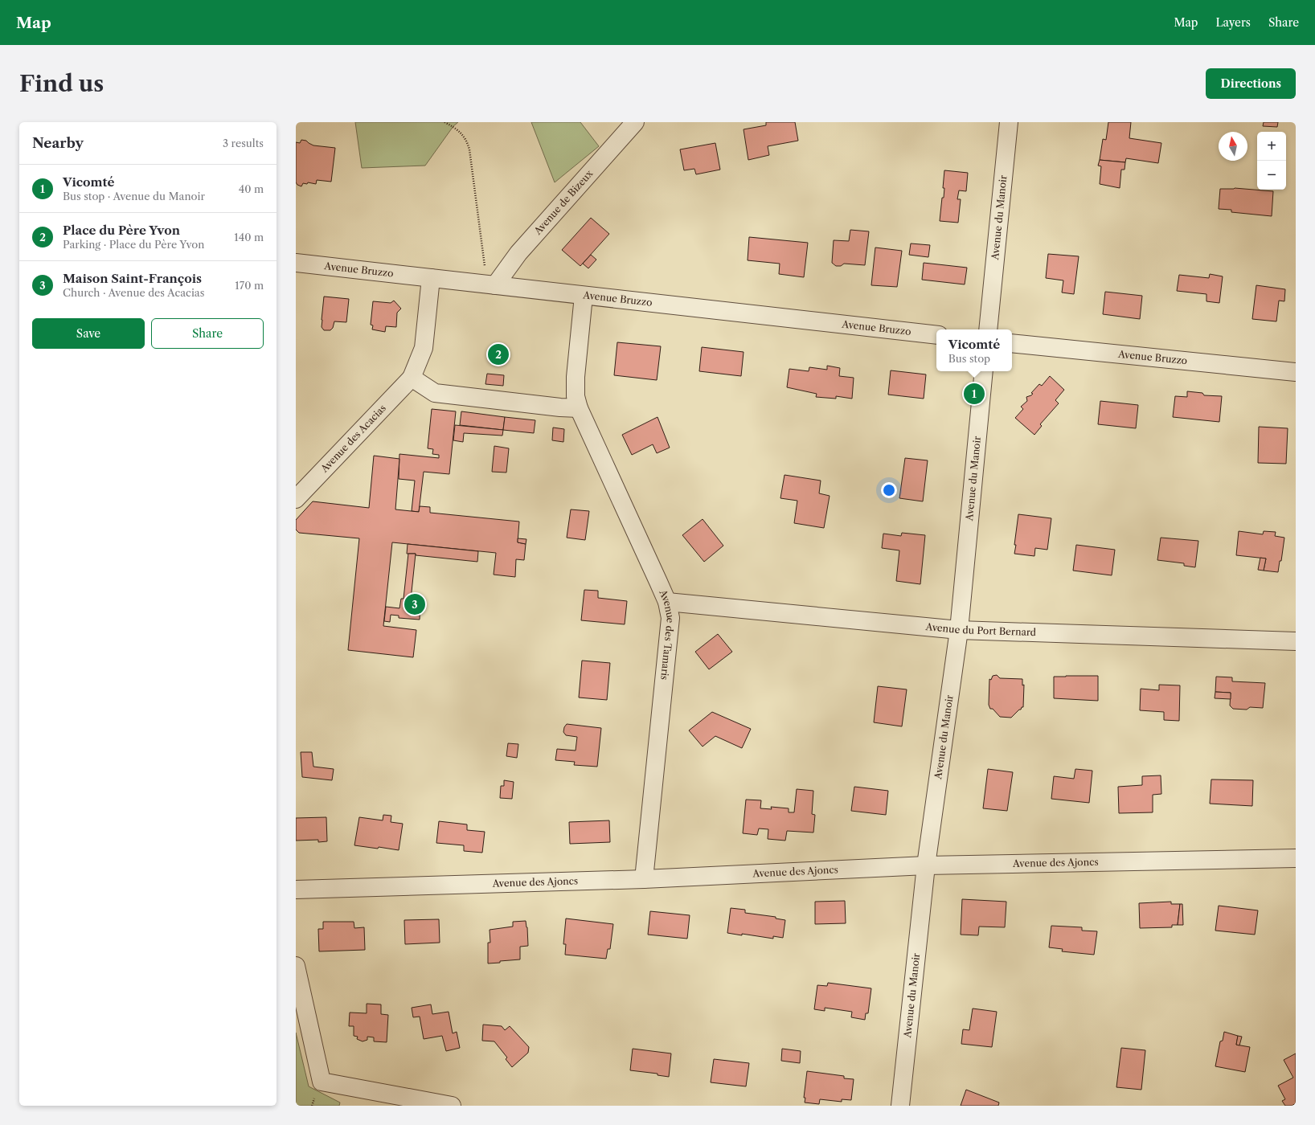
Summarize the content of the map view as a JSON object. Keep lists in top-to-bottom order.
{
  "streets": {
    "street": [
      "Avenue de Bizeux",
      "Avenue du Manoir",
      "Avenue Bruzzo",
      "Avenue des Acacias",
      "Avenue du Port Bernard",
      "Avenue des Tamaris",
      "Avenue des Ajoncs"
    ]
  },
  "crossings": [
    ["Avenue de Bizeux", "Avenue Bruzzo"],
    ["Avenue du Manoir", "Avenue du Port Bernard"],
    ["Avenue du Manoir", "Avenue des Ajoncs"],
    ["Avenue Bruzzo", "Avenue des Tamaris"],
    ["Avenue du Port Bernard", "Avenue des Tamaris"],
    ["Avenue des Tamaris", "Avenue des Ajoncs"]
  ],
  "north": "top",
  "page": {
    "header": "Map",
    "nav": ["Map", "Layers", "Share"],
    "buttons": [
      "Directions",
      ["Save", "Share"]
    ],
    "title": "Find us",
    "heading": ["Nearby", "3 results"],
    "map_buttons": ["+", "−"],
    "list": [
      {
        "mark": "1",
        "name": "Vicomté",
        "note": "Bus stop · Avenue du Manoir",
        "value": "40 m"
      },
      {
        "mark": "2",
        "name": "Place du Père Yvon",
        "note": "Parking · Place du Père Yvon",
        "value": "140 m"
      },
      {
        "mark": "3",
        "name": "Maison Saint-François",
        "note": "Church · Avenue des Acacias",
        "value": "170 m"
      }
    ],
    "popup": ["Vicomté", "Bus stop"],
    "pins": ["2", "1", "3"]
  }
}
